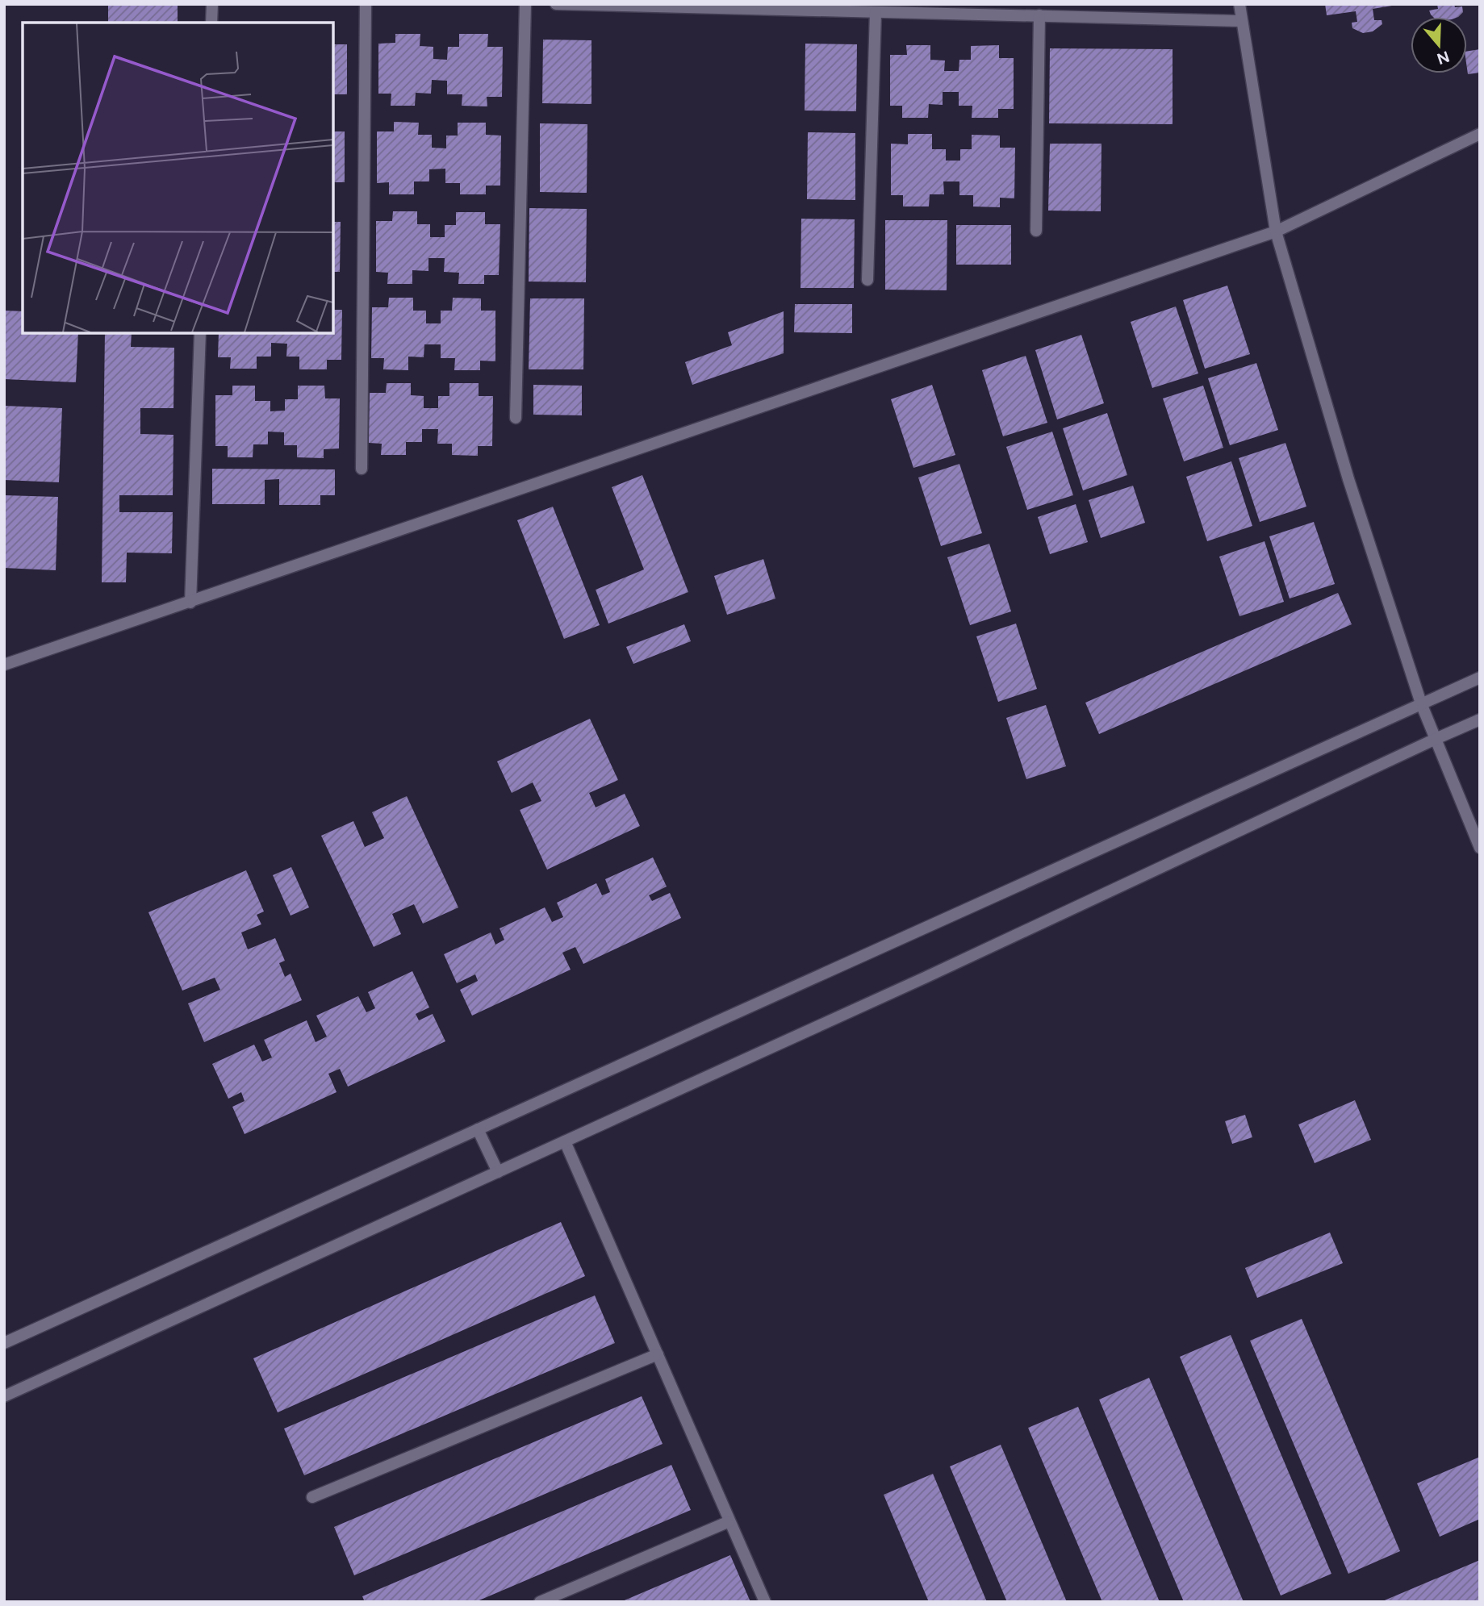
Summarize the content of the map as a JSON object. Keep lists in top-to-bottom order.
{
  "north": "bottom"
}
